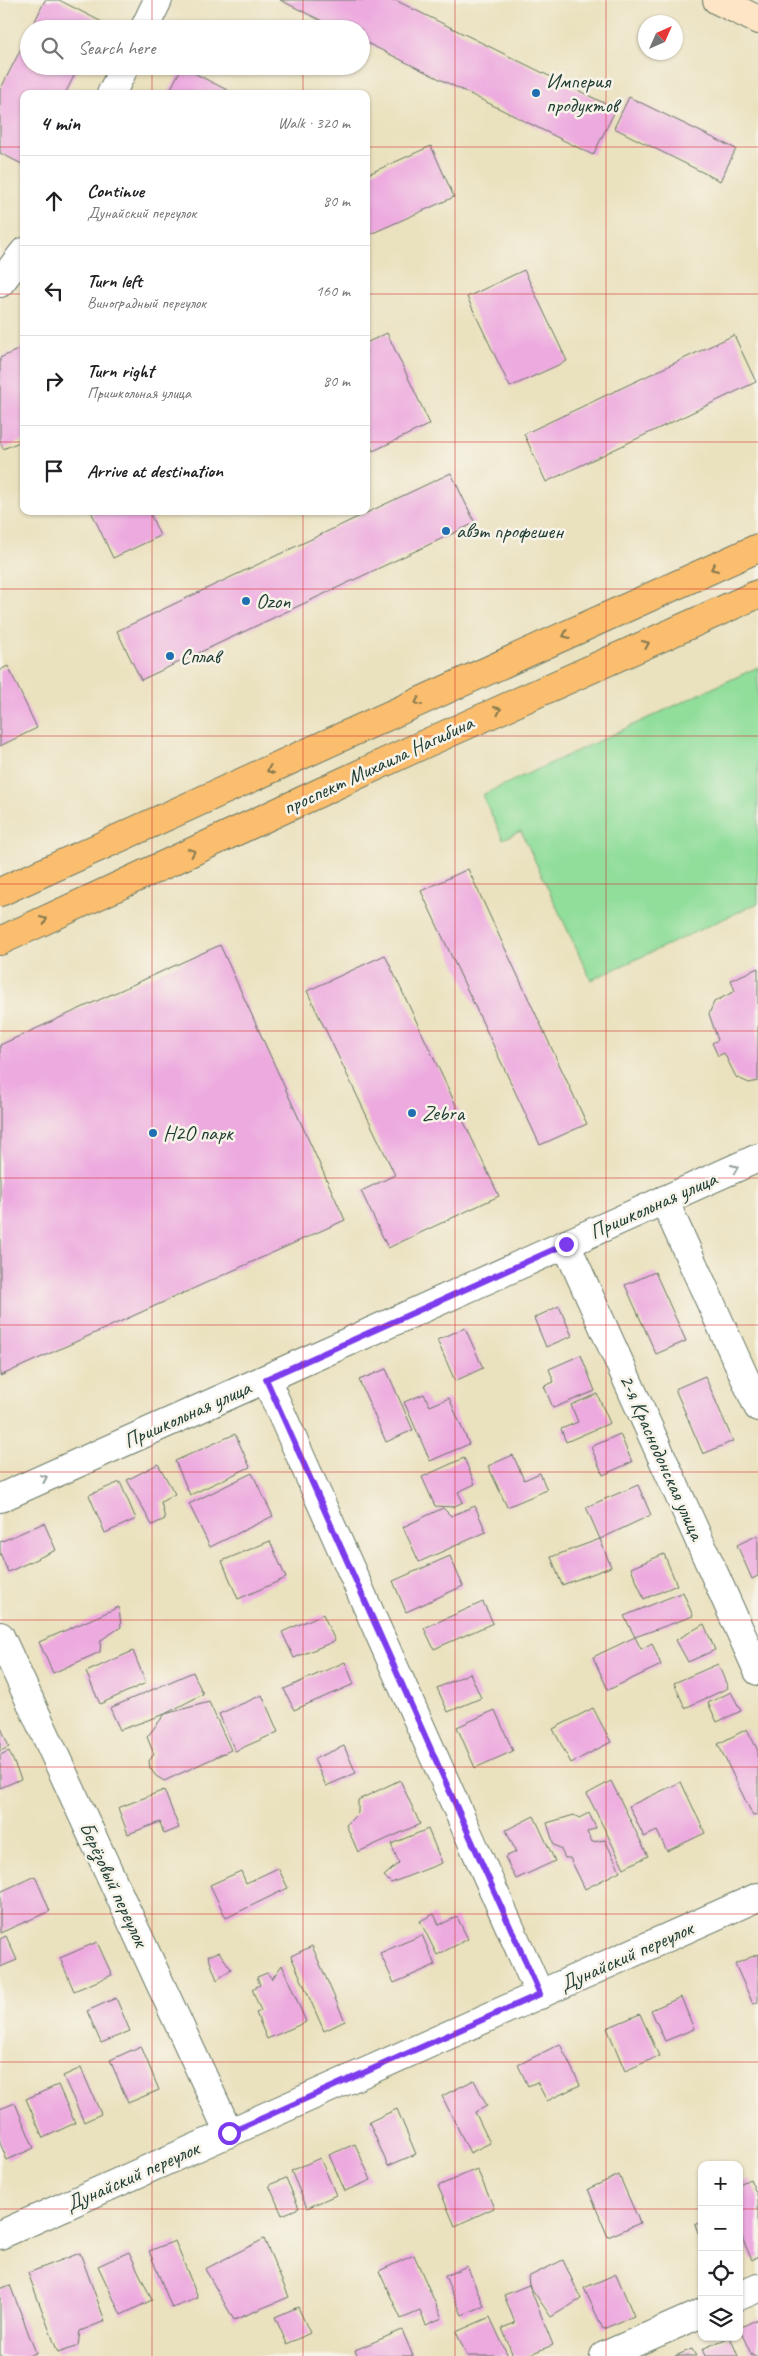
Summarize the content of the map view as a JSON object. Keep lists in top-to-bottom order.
{
  "streets": {
    "main road": ["проспект Михаила Нагибина"],
    "street": [
      "Пришкольная улица",
      "2-я Краснодонская улица",
      "Берёзовый переулок",
      "Дунайский переулок"
    ]
  },
  "crossings": [
    ["Пришкольная улица", "2-я Краснодонская улица"],
    ["Берёзовый переулок", "Дунайский переулок"]
  ],
  "one_way": ["Пришкольная улица"],
  "places": [
    "Империя продуктов",
    "авэт профешен",
    "Ozon",
    "Сплав",
    "Zebra",
    "H2O парк"
  ],
  "north": "top right",
  "page": {
    "search": "Search here",
    "heading": ["4 min", "Walk · 320 m"],
    "list": [
      ["Continue", "Дунайский переулок", "80 m"],
      ["Turn left", "Виноградный переулок", "160 m"],
      ["Turn right", "Пришкольная улица", "80 m"],
      "Arrive at destination"
    ],
    "map_buttons": ["+", "−"]
  }
}
